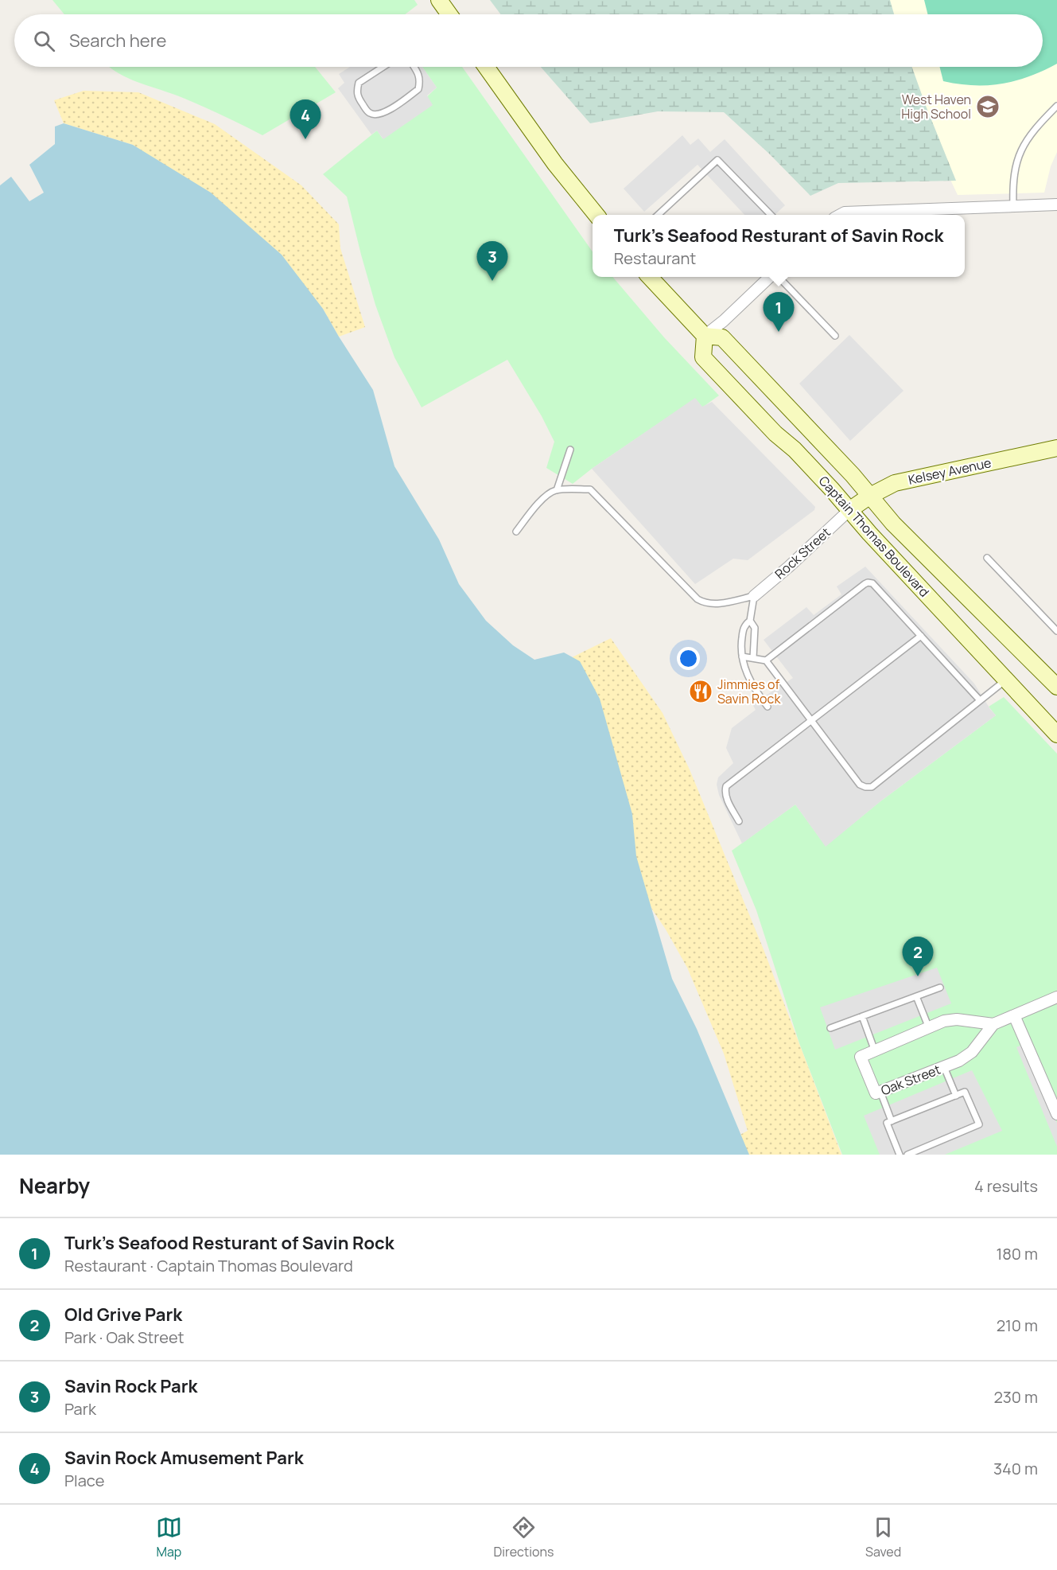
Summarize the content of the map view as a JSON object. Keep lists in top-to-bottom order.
{
  "streets": {
    "main road": ["Kelsey Avenue", "Captain Thomas Boulevard"],
    "street": ["Rock Street", "Oak Street"]
  },
  "crossings": [
    ["Kelsey Avenue", "Captain Thomas Boulevard"],
    ["Kelsey Avenue", "Rock Street"],
    ["Captain Thomas Boulevard", "Rock Street"]
  ],
  "places": {
    "school or university": ["West Haven High School"],
    "restaurant": ["Jimmies of Savin Rock"]
  },
  "page": {
    "search": "Search here",
    "pins": [
      "4",
      "3",
      "1",
      "2"
    ],
    "popup": ["Turk's Seafood Resturant of Savin Rock", "Restaurant"],
    "heading": ["Nearby", "4 results"],
    "list": [
      {
        "mark": "1",
        "name": "Turk's Seafood Resturant of Savin Rock",
        "note": "Restaurant · Captain Thomas Boulevard",
        "value": "180 m"
      },
      {
        "mark": "2",
        "name": "Old Grive Park",
        "note": "Park · Oak Street",
        "value": "210 m"
      },
      {
        "mark": "3",
        "name": "Savin Rock Park",
        "note": "Park",
        "value": "230 m"
      },
      {
        "mark": "4",
        "name": "Savin Rock Amusement Park",
        "note": "Place",
        "value": "340 m"
      }
    ],
    "nav": ["Map", "Directions", "Saved"]
  }
}
